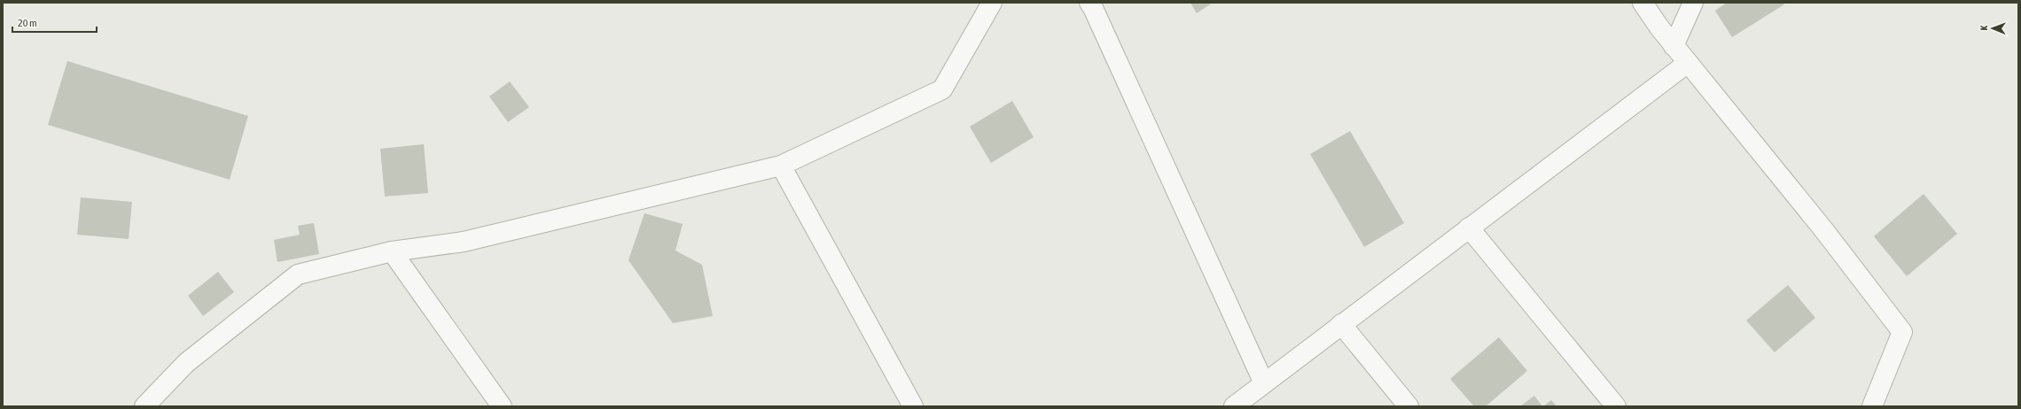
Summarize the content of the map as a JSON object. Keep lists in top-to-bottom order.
{
  "scale_bar": "20 m",
  "north": "left"
}
